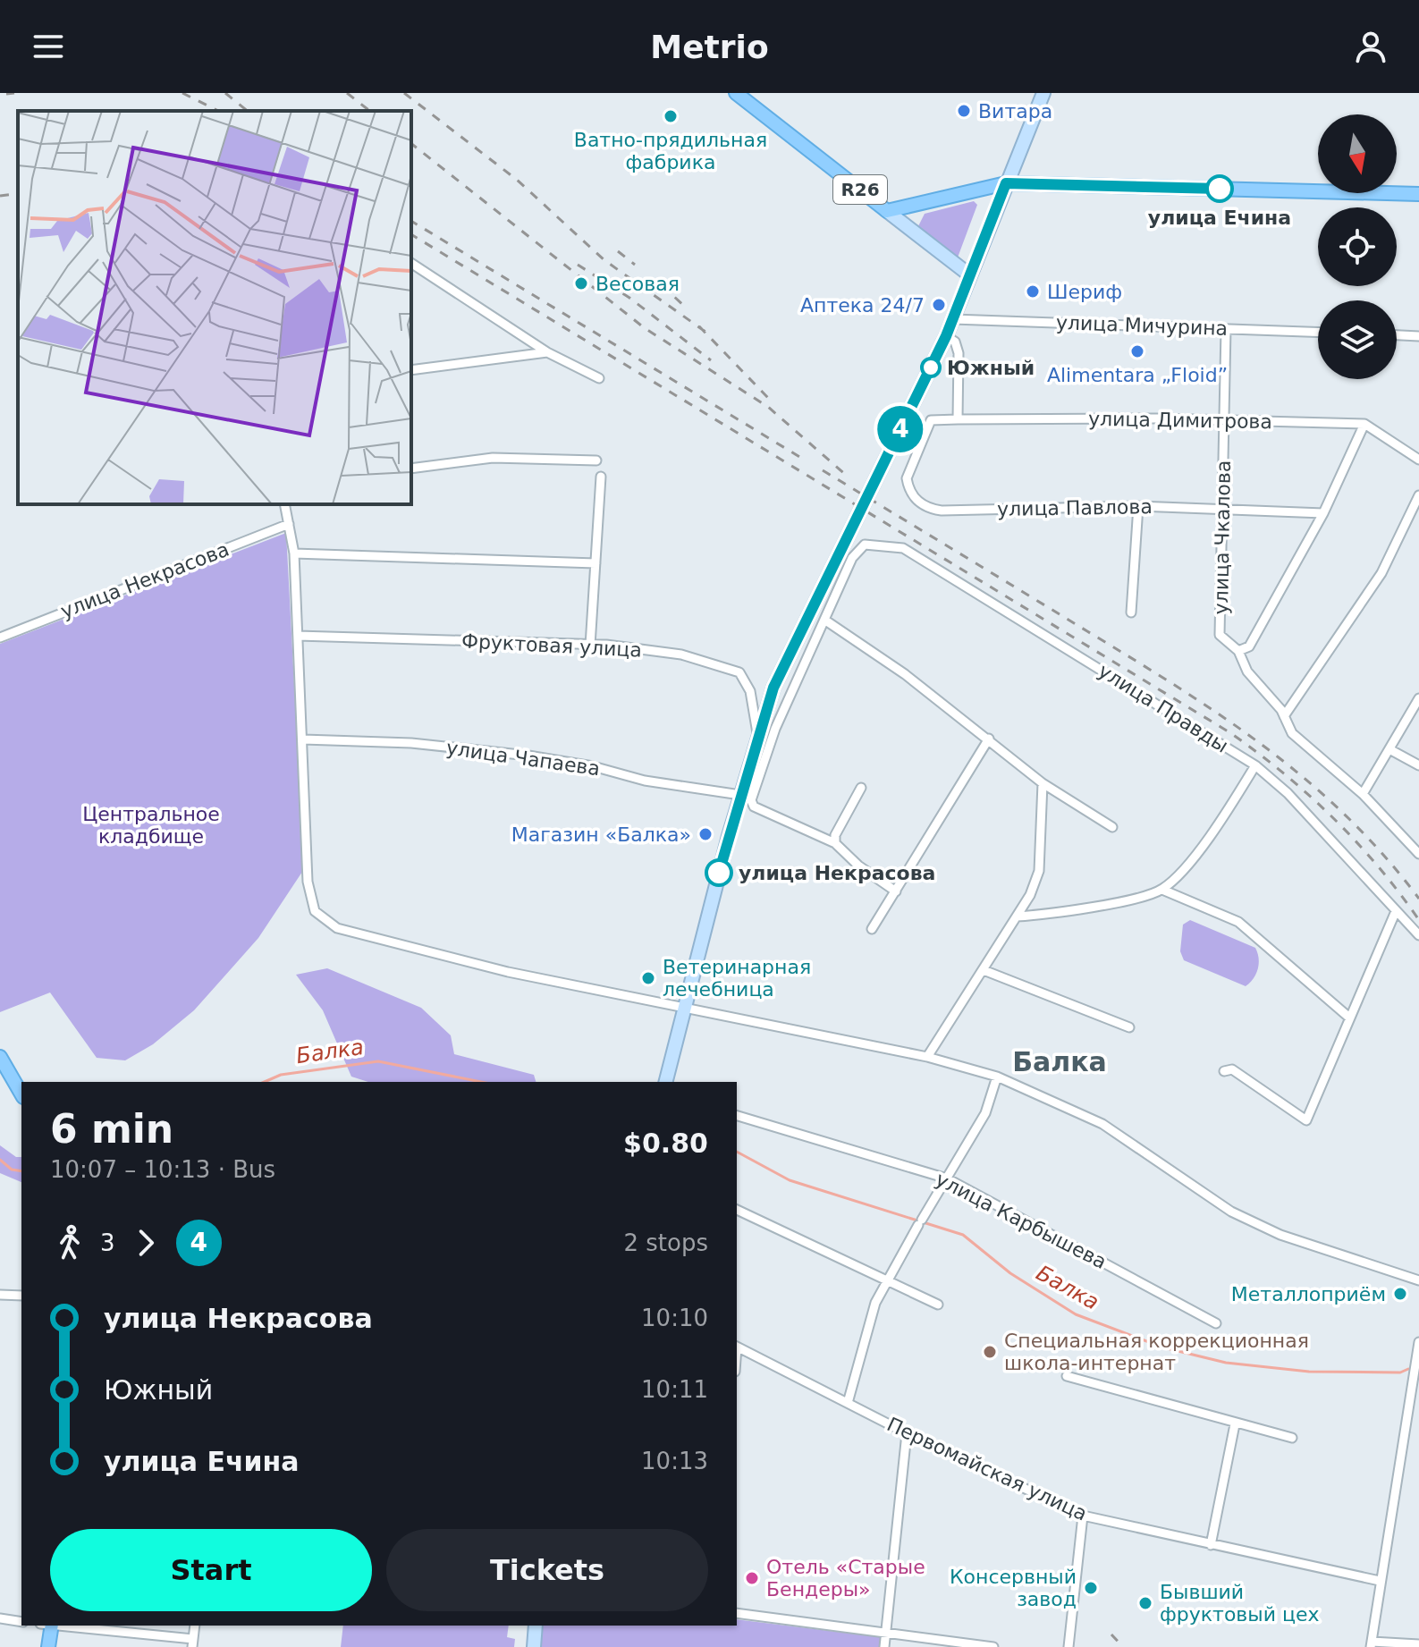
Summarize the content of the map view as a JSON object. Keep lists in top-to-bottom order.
{
  "streets": {
    "main road": ["R26"],
    "street": [
      "улица Мичурина",
      "улица Димитрова",
      "улица Павлова",
      "улица Чкалова",
      "улица Некрасова",
      "Фруктовая улица",
      "улица Правды",
      "улица Чапаева",
      "улица Карбышева",
      "Первомайская улица"
    ]
  },
  "crossings": [
    ["улица Мичурина", "улица Чкалова"],
    ["улица Димитрова", "улица Павлова"],
    ["улица Димитрова", "улица Чкалова"],
    ["улица Павлова", "улица Чкалова"]
  ],
  "districts": ["Балка"],
  "water": ["Балка"],
  "parks": ["Центральное кладбище"],
  "places": [
    "Витара",
    "Ватно-прядильная фабрика",
    "улица Ечина",
    "Весовая",
    "Шериф",
    "Аптека 24/7",
    "Alimentara „Floid”",
    "Южный",
    "Магазин «Балка»",
    "улица Некрасова",
    "Ветеринарная лечебница",
    "Металлоприём",
    "Специальная коррекционная школа-интернат",
    "Отель «Старые Бендеры»",
    "Консервный завод",
    "Бывший фруктовый цех"
  ],
  "lines": ["bus line 4"],
  "north": "bottom",
  "page": {
    "header": "Metrio",
    "on_map": "4",
    "heading": ["6 min", "10:07 – 10:13 · Bus", "$0.80"],
    "legs": ["3", "4", "2 stops"],
    "list": [
      {
        "name": "улица Некрасова",
        "value": "10:10"
      },
      {
        "name": "Южный",
        "value": "10:11"
      },
      {
        "name": "улица Ечина",
        "value": "10:13"
      }
    ],
    "buttons": ["Start", "Tickets"]
  }
}
